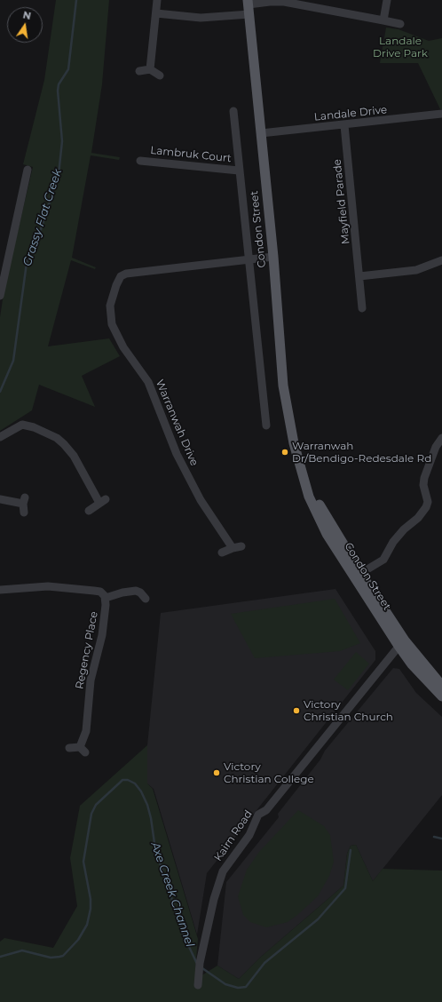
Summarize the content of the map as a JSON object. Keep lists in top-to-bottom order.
{
  "streets": {
    "main road": ["Condon Street"],
    "street": [
      "Landale Drive",
      "Lambruk Court",
      "Mayfield Parade",
      "Warranwah Drive",
      "Regency Place",
      "Kairn Road"
    ]
  },
  "crossings": [
    ["Landale Drive", "Mayfield Parade"],
    ["Landale Drive", "Condon Street"],
    ["Lambruk Court", "Condon Street"],
    ["Condon Street", "Warranwah Drive"],
    ["Condon Street", "Kairn Road"]
  ],
  "water": ["Grassy Flat Creek", "Axe Creek Channel"],
  "parks": ["Landale Drive Park"],
  "places": ["Warranwah Dr/Bendigo-Redesdale Rd", "Victory Christian Church", "Victory Christian College"],
  "north": "top"
}
